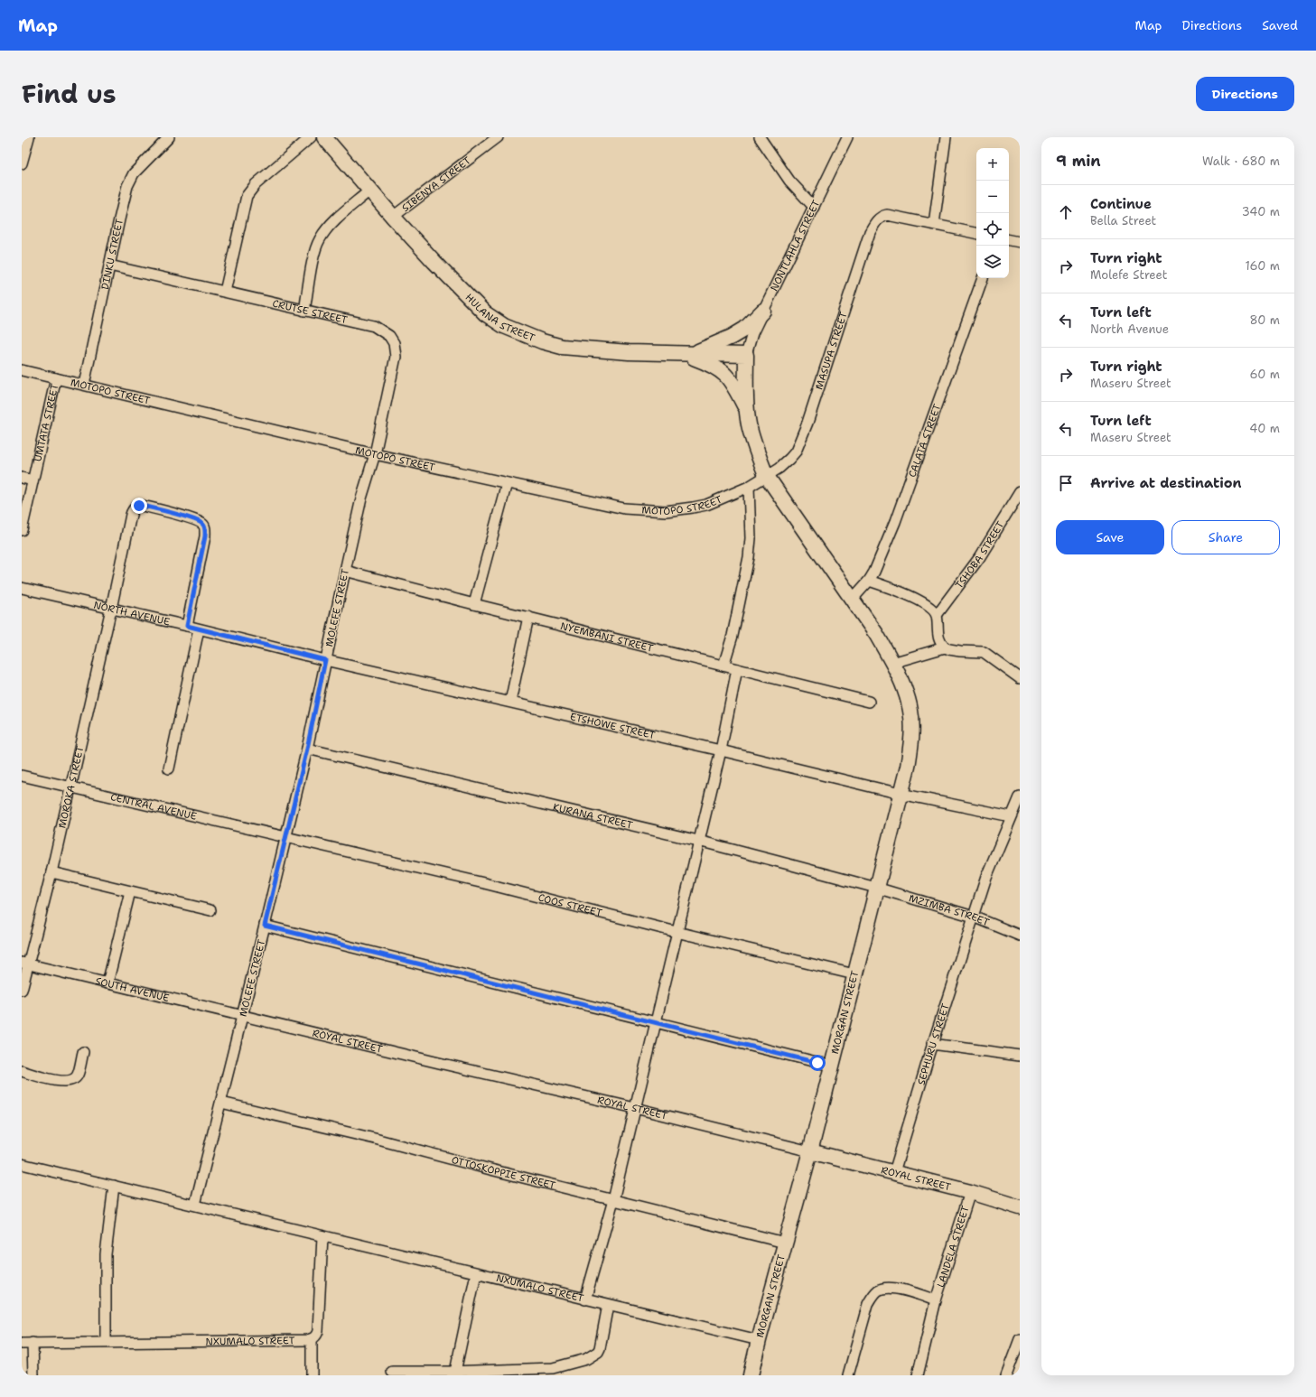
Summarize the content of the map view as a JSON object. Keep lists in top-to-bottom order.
{
  "streets": {
    "street": [
      "SIBENYA STREET",
      "NONTLAHLA STREET",
      "DINKU STREET",
      "CRUTSE STREET",
      "HULANA STREET",
      "MASUPA STREET",
      "MOTOPO STREET",
      "UMTATA STREET",
      "CALATA STREET",
      "TSHOBA STREET",
      "MOLEFE STREET",
      "NORTH AVENUE",
      "NYEMBANI STREET",
      "ETSHOWE STREET",
      "MOROKA STREET",
      "CENTRAL AVENUE",
      "KURANA STREET",
      "COOS STREET",
      "MZIMBA STREET",
      "SOUTH AVENUE",
      "MORGAN STREET",
      "ROYAL STREET",
      "SEPHURU STREET",
      "OTTOSKOPPIE STREET",
      "LANDELA STREET",
      "NXUMALO STREET"
    ]
  },
  "crossings": [
    ["SIBENYA STREET", "HULANA STREET"],
    ["NONTLAHLA STREET", "HULANA STREET"],
    ["DINKU STREET", "CRUTSE STREET"],
    ["DINKU STREET", "MOTOPO STREET"],
    ["CRUTSE STREET", "MOTOPO STREET"],
    ["CRUTSE STREET", "MOLEFE STREET"],
    ["MASUPA STREET", "MOTOPO STREET"],
    ["MASUPA STREET", "MORGAN STREET"],
    ["MOTOPO STREET", "UMTATA STREET"],
    ["MOTOPO STREET", "MOLEFE STREET"],
    ["MOTOPO STREET", "MORGAN STREET"],
    ["CALATA STREET", "MORGAN STREET"],
    ["MOLEFE STREET", "NORTH AVENUE"],
    ["MOLEFE STREET", "NYEMBANI STREET"],
    ["MOLEFE STREET", "ETSHOWE STREET"],
    ["MOLEFE STREET", "CENTRAL AVENUE"],
    ["MOLEFE STREET", "KURANA STREET"],
    ["MOLEFE STREET", "COOS STREET"],
    ["MOLEFE STREET", "SOUTH AVENUE"],
    ["MOLEFE STREET", "ROYAL STREET"],
    ["MOLEFE STREET", "OTTOSKOPPIE STREET"],
    ["MOLEFE STREET", "NXUMALO STREET"],
    ["NORTH AVENUE", "ETSHOWE STREET"],
    ["NORTH AVENUE", "MOROKA STREET"],
    ["ETSHOWE STREET", "MORGAN STREET"],
    ["ETSHOWE STREET", "SEPHURU STREET"],
    ["MOROKA STREET", "CENTRAL AVENUE"],
    ["MOROKA STREET", "SOUTH AVENUE"],
    ["CENTRAL AVENUE", "COOS STREET"],
    ["KURANA STREET", "MZIMBA STREET"],
    ["KURANA STREET", "MORGAN STREET"],
    ["COOS STREET", "MORGAN STREET"],
    ["MZIMBA STREET", "MORGAN STREET"],
    ["MZIMBA STREET", "SEPHURU STREET"],
    ["SOUTH AVENUE", "ROYAL STREET"],
    ["MORGAN STREET", "ROYAL STREET"],
    ["MORGAN STREET", "OTTOSKOPPIE STREET"],
    ["MORGAN STREET", "NXUMALO STREET"],
    ["ROYAL STREET", "SEPHURU STREET"],
    ["ROYAL STREET", "LANDELA STREET"]
  ],
  "page": {
    "header": "Map",
    "nav": ["Map", "Directions", "Saved"],
    "title": "Find us",
    "buttons": [
      "Directions",
      ["Save", "Share"]
    ],
    "heading": ["9 min", "Walk · 680 m"],
    "map_buttons": ["+", "−"],
    "list": [
      ["Continue", "Bella Street", "340 m"],
      ["Turn right", "Molefe Street", "160 m"],
      ["Turn left", "North Avenue", "80 m"],
      ["Turn right", "Maseru Street", "60 m"],
      ["Turn left", "Maseru Street", "40 m"],
      "Arrive at destination"
    ]
  }
}
